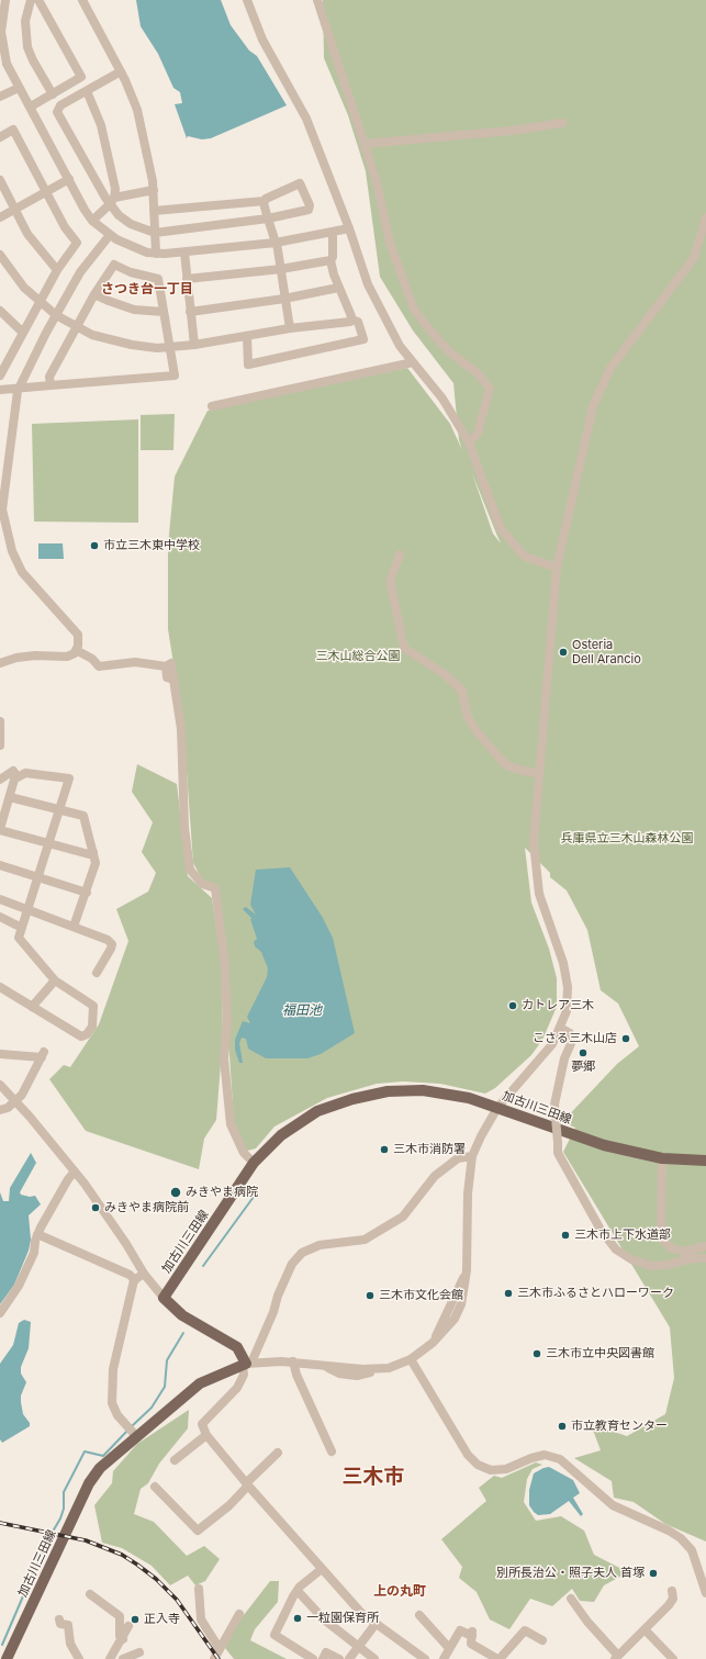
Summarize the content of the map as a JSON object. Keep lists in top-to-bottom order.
{
  "streets": {
    "main road": ["加古川三田線"]
  },
  "districts": ["さつき台一丁目", "三木市", "上の丸町"],
  "water": ["福田池"],
  "parks": ["三木山総合公園", "兵庫県立三木山森林公園"],
  "places": [
    "市立三木東中学校",
    "Osteria Dell Arancio",
    "カトレア三木",
    "こさる三木山店",
    "夢郷",
    "三木市消防署",
    "みきやま病院",
    "みきやま病院前",
    "三木市上下水道部",
    "三木市ふるさとハローワーク",
    "三木市文化会館",
    "三木市立中央図書館",
    "市立教育センター",
    "別所長治公・照子夫人 首塚",
    "一粒園保育所",
    "正入寺"
  ]
}
